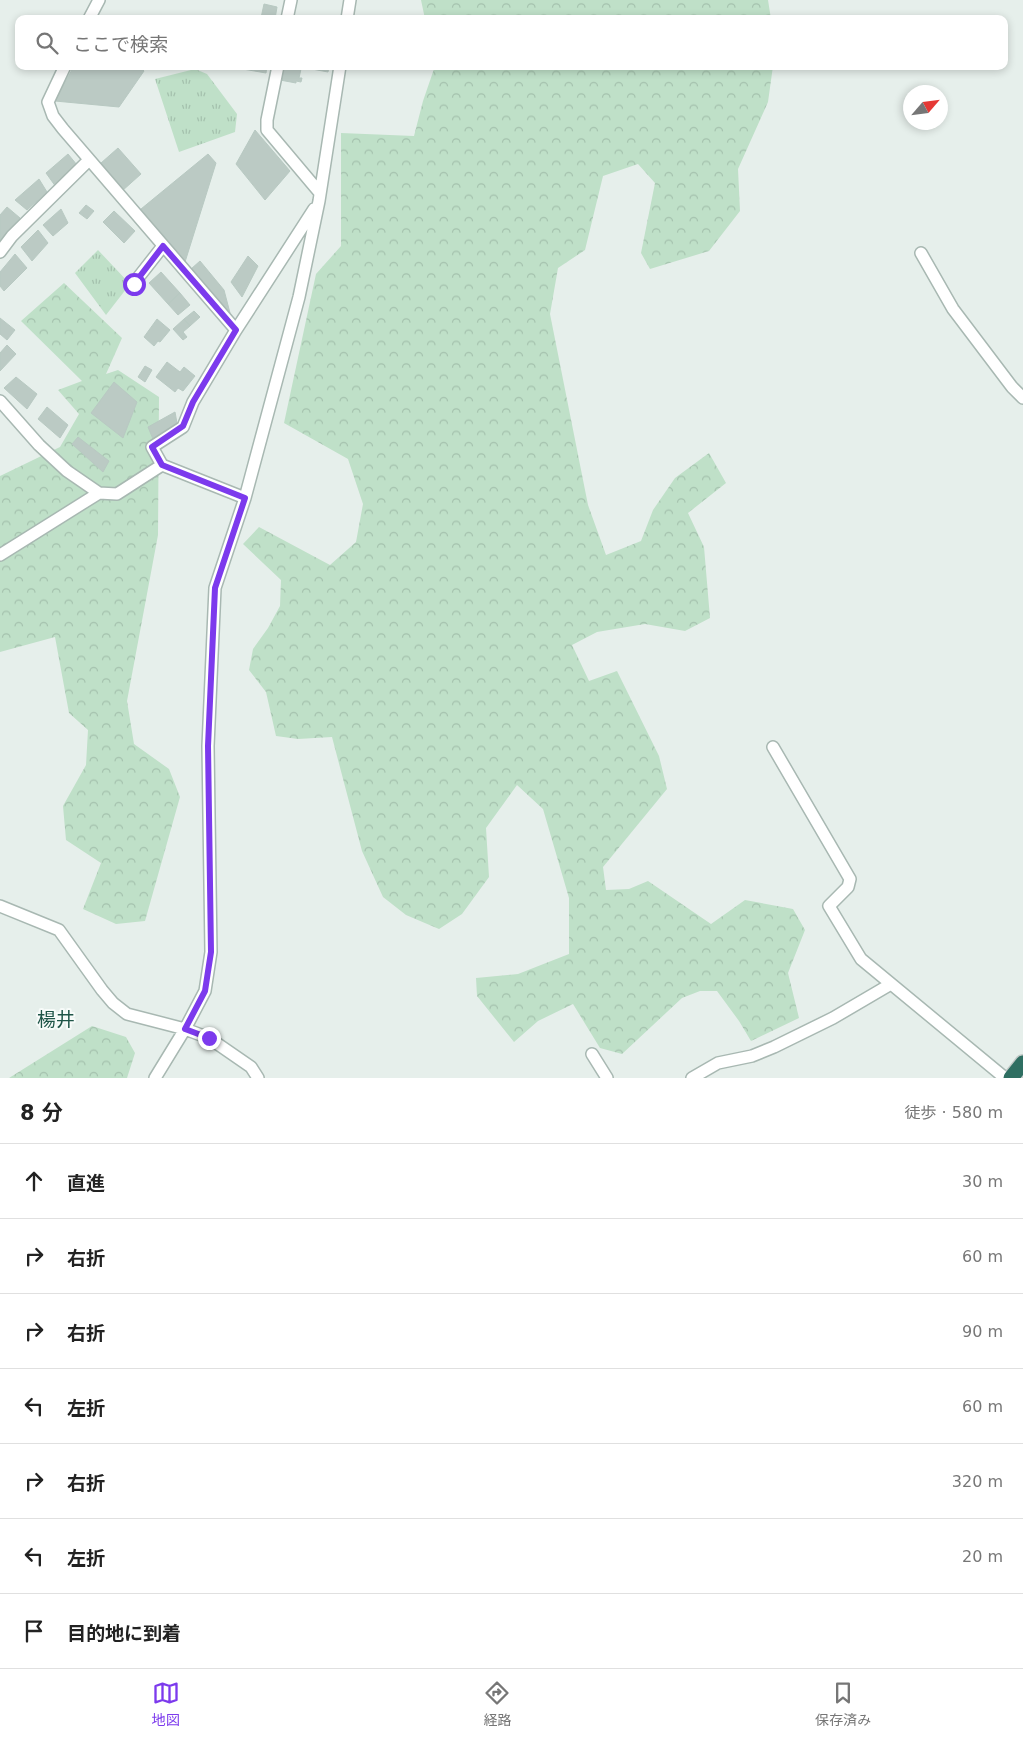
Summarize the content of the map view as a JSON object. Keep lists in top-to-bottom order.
{
  "districts": ["楊井"],
  "north": "top right",
  "page": {
    "search": "ここで検索",
    "heading": ["8 分", "徒歩 · 580 m"],
    "list": [
      ["直進", "30 m"],
      ["右折", "60 m"],
      ["右折", "90 m"],
      ["左折", "60 m"],
      ["右折", "320 m"],
      ["左折", "20 m"],
      "目的地に到着"
    ],
    "nav": ["地図", "経路", "保存済み"]
  }
}
